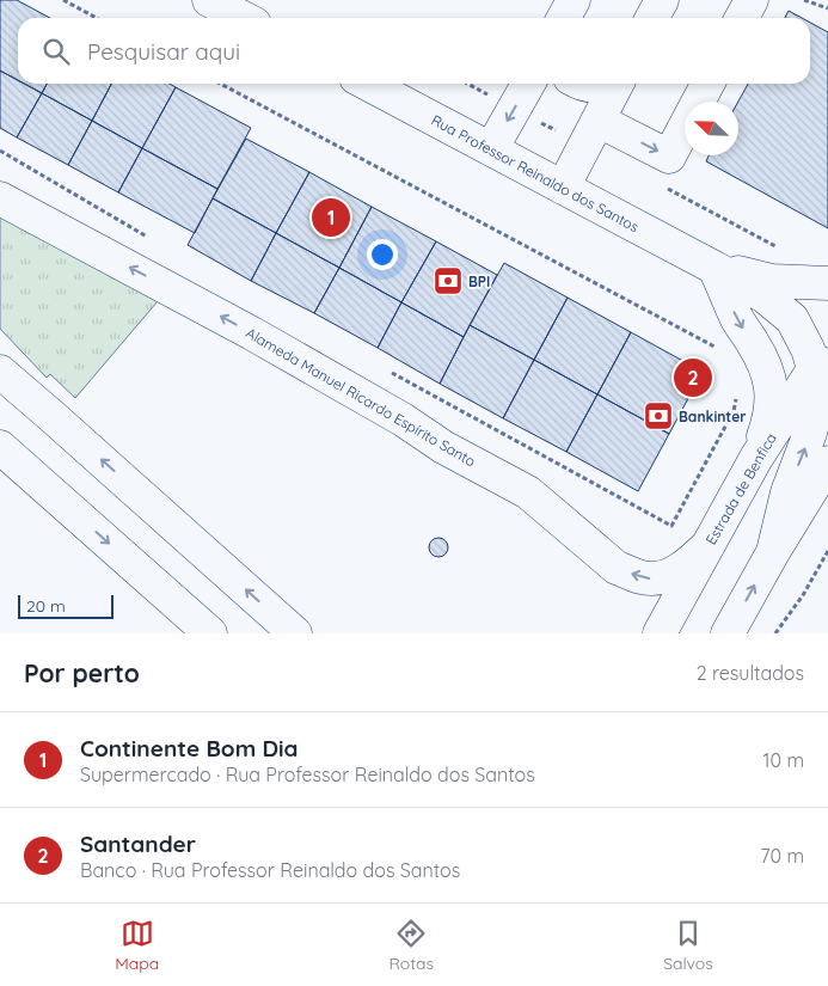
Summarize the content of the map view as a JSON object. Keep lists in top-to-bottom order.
{
  "streets": {
    "main road": ["Rua Professor Reinaldo dos Santos", "Alameda Manuel Ricardo Espírito Santo", "Estrada de Benfica"]
  },
  "crossings": [
    ["Rua Professor Reinaldo dos Santos", "Estrada de Benfica"],
    ["Alameda Manuel Ricardo Espírito Santo", "Estrada de Benfica"]
  ],
  "places": {
    "bank": ["BPI", "Bankinter"]
  },
  "scale_bar": "20 m",
  "north": "top left",
  "page": {
    "search": "Pesquisar aqui",
    "pins": ["1", "2"],
    "scale": "20 m",
    "heading": ["Por perto", "2 resultados"],
    "list": [
      {
        "mark": "1",
        "name": "Continente Bom Dia",
        "note": "Supermercado · Rua Professor Reinaldo dos Santos",
        "value": "10 m"
      },
      {
        "mark": "2",
        "name": "Santander",
        "note": "Banco · Rua Professor Reinaldo dos Santos",
        "value": "70 m"
      }
    ],
    "nav": ["Mapa", "Rotas", "Salvos"]
  }
}
